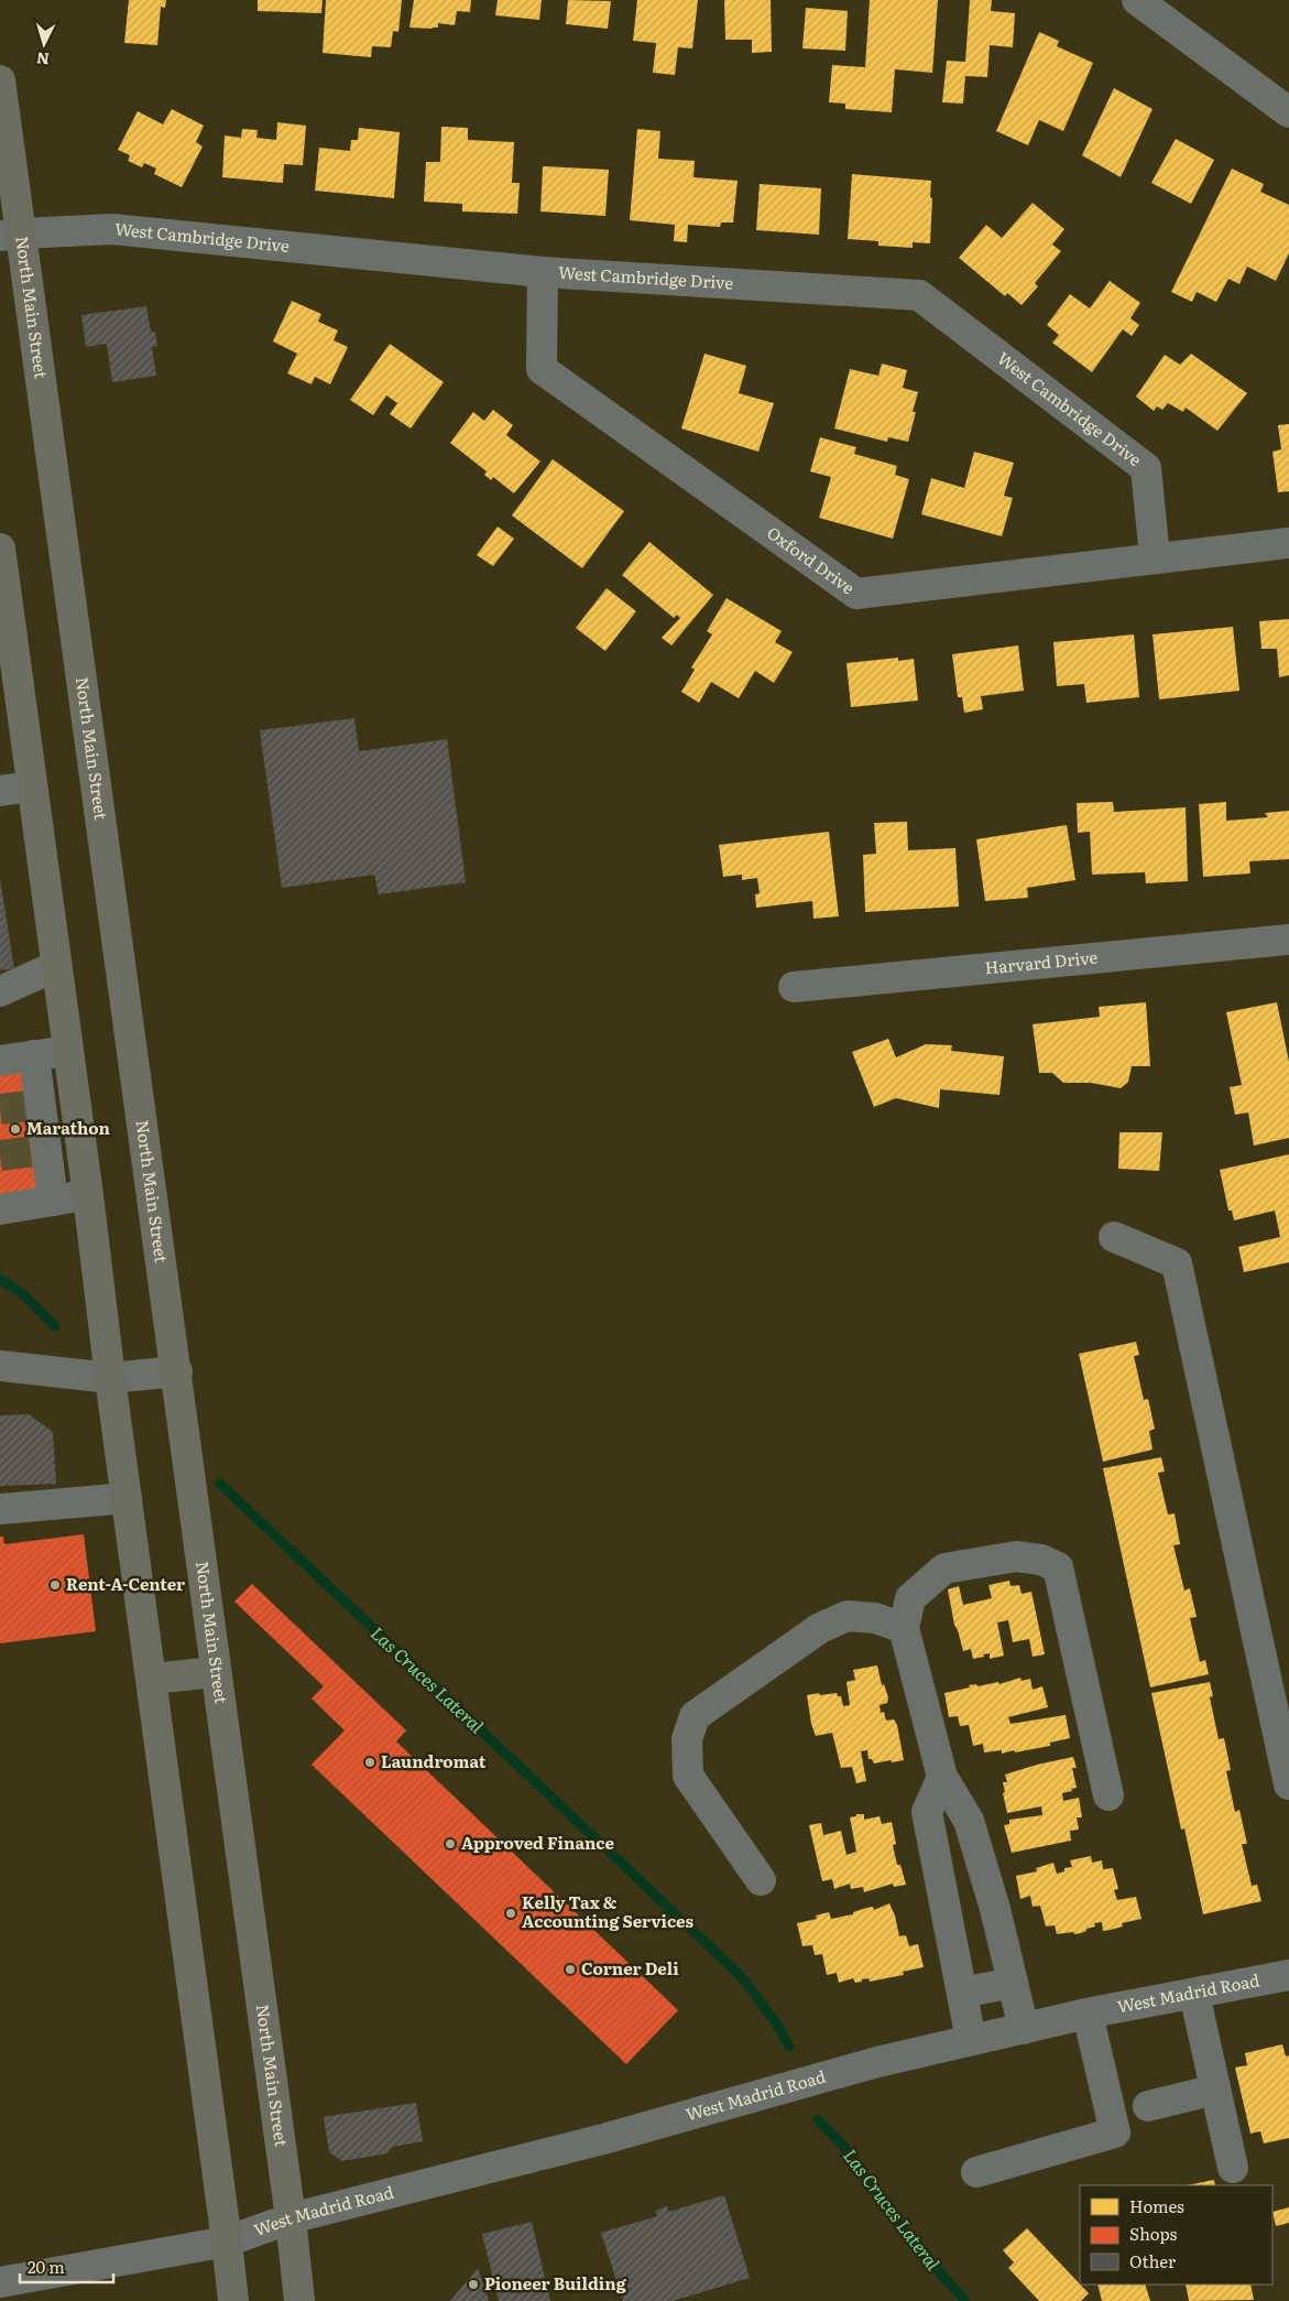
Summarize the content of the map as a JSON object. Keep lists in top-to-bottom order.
{
  "streets": {
    "main road": ["North Main Street"],
    "street": [
      "West Cambridge Drive",
      "Oxford Drive",
      "Harvard Drive",
      "West Madrid Road"
    ]
  },
  "crossings": [
    ["West Cambridge Drive", "North Main Street"],
    ["West Cambridge Drive", "Oxford Drive"],
    ["North Main Street", "West Madrid Road"]
  ],
  "water": ["Las Cruces Lateral"],
  "places": [
    "Marathon",
    "Rent-A-Center",
    "Laundromat",
    "Approved Finance",
    "Kelly Tax & Accounting Services",
    "Corner Deli",
    "Pioneer Building"
  ],
  "legend": ["Homes", "Shops", "Other"],
  "scale_bar": "20 m",
  "north": "bottom"
}
